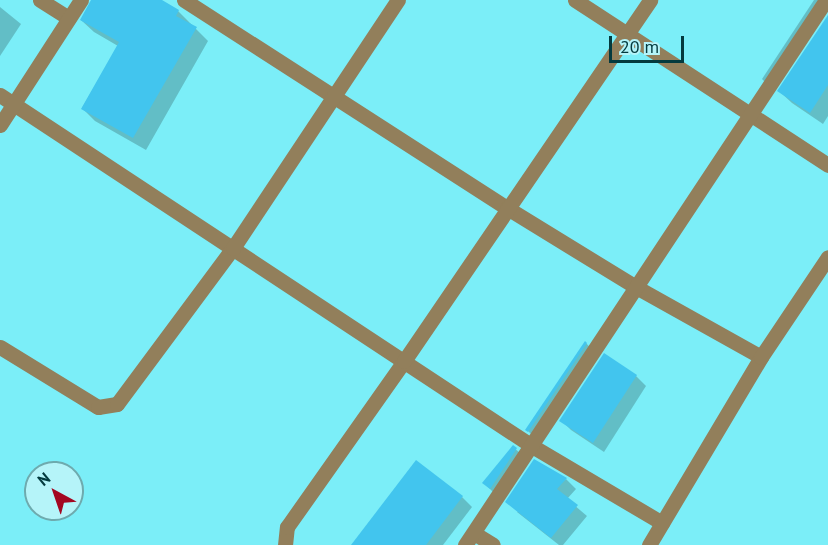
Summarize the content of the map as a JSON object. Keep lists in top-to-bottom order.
{
  "scale_bar": "20 m",
  "north": "top left"
}
